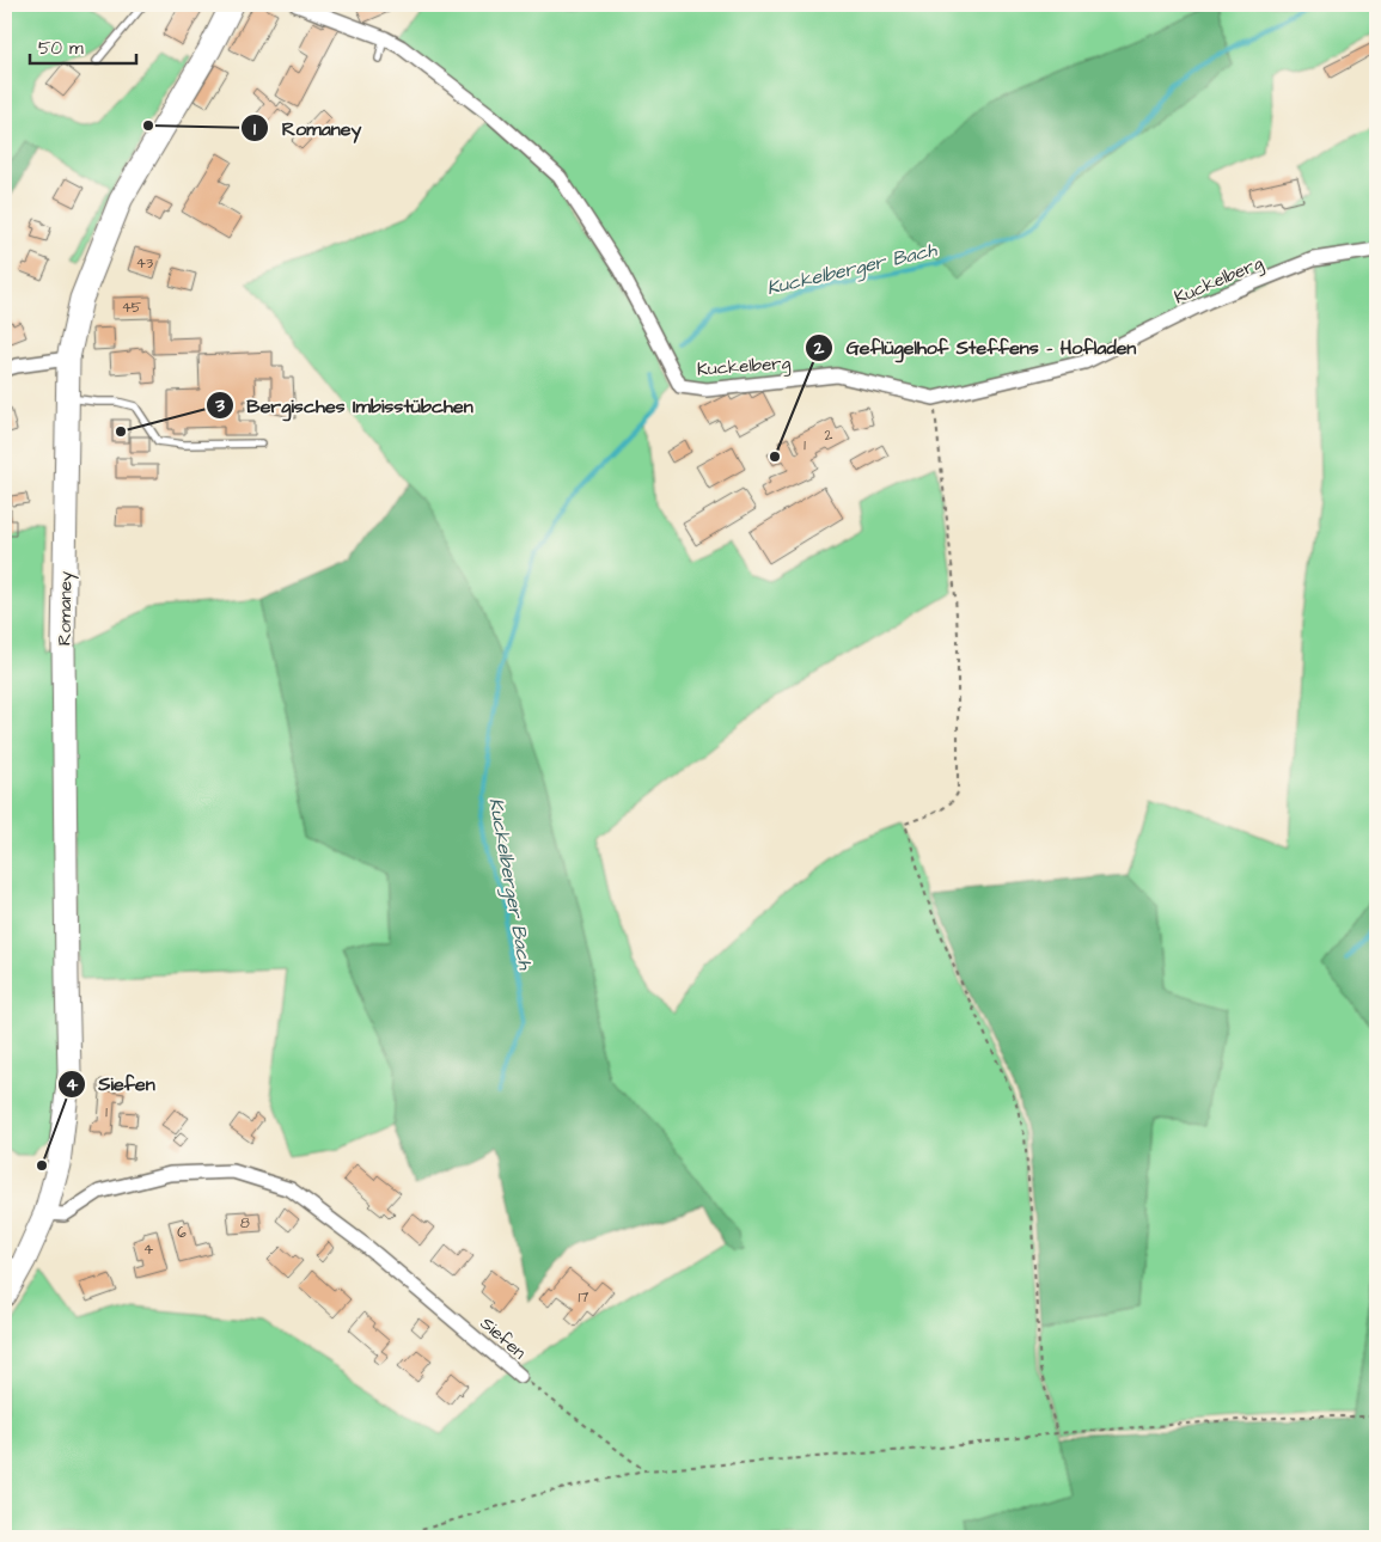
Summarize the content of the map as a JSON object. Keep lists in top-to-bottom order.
{
  "streets": {
    "main road": ["Romaney"],
    "street": ["Kuckelberg", "Siefen"]
  },
  "crossings": [
    ["Romaney", "Siefen"]
  ],
  "water": ["Kuckelberger Bach"],
  "places": [
    "Romaney",
    "Bergisches Imbisstübchen",
    "Geflügelhof Steffens - Hofladen",
    "Siefen"
  ],
  "house_numbers": [
    "43",
    "45",
    "2",
    "1",
    "1",
    "8",
    "6",
    "4",
    "17"
  ],
  "scale_bar": "50 m"
}
